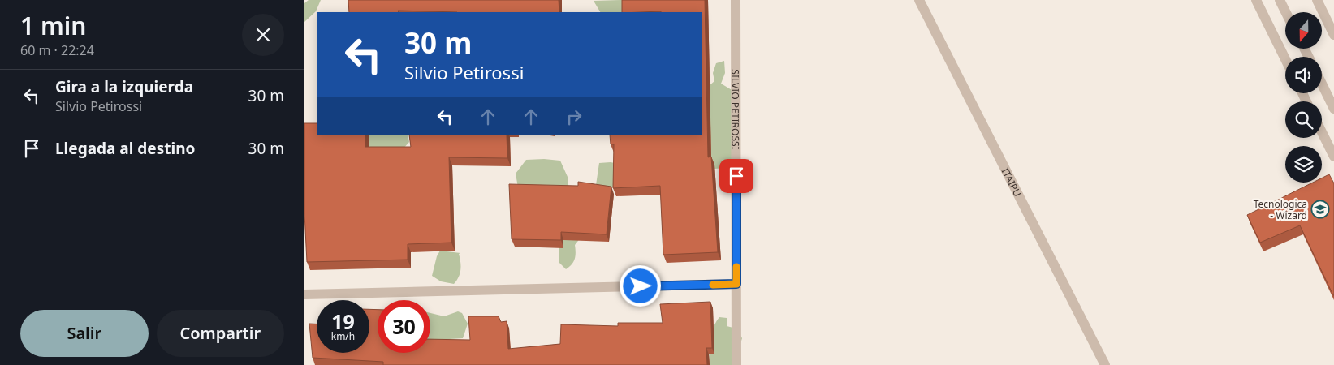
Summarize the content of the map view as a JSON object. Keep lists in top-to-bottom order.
{
  "streets": {
    "street": ["SILVIO PETIROSSI", "ITAIPU"]
  },
  "places": {
    "school or university": ["Tecnologica - Wizard"]
  },
  "north": "bottom",
  "page": {
    "heading": ["1 min", "60 m · 22:24"],
    "turn": ["30 m", "Silvio Petirossi"],
    "list": [
      {
        "name": "Gira a la izquierda",
        "note": "Silvio Petirossi",
        "value": "30 m"
      },
      {
        "name": "Llegada al destino",
        "value": "30 m"
      }
    ],
    "speed": "19 km/h",
    "limit": "30",
    "buttons": ["Salir", "Compartir"]
  }
}
